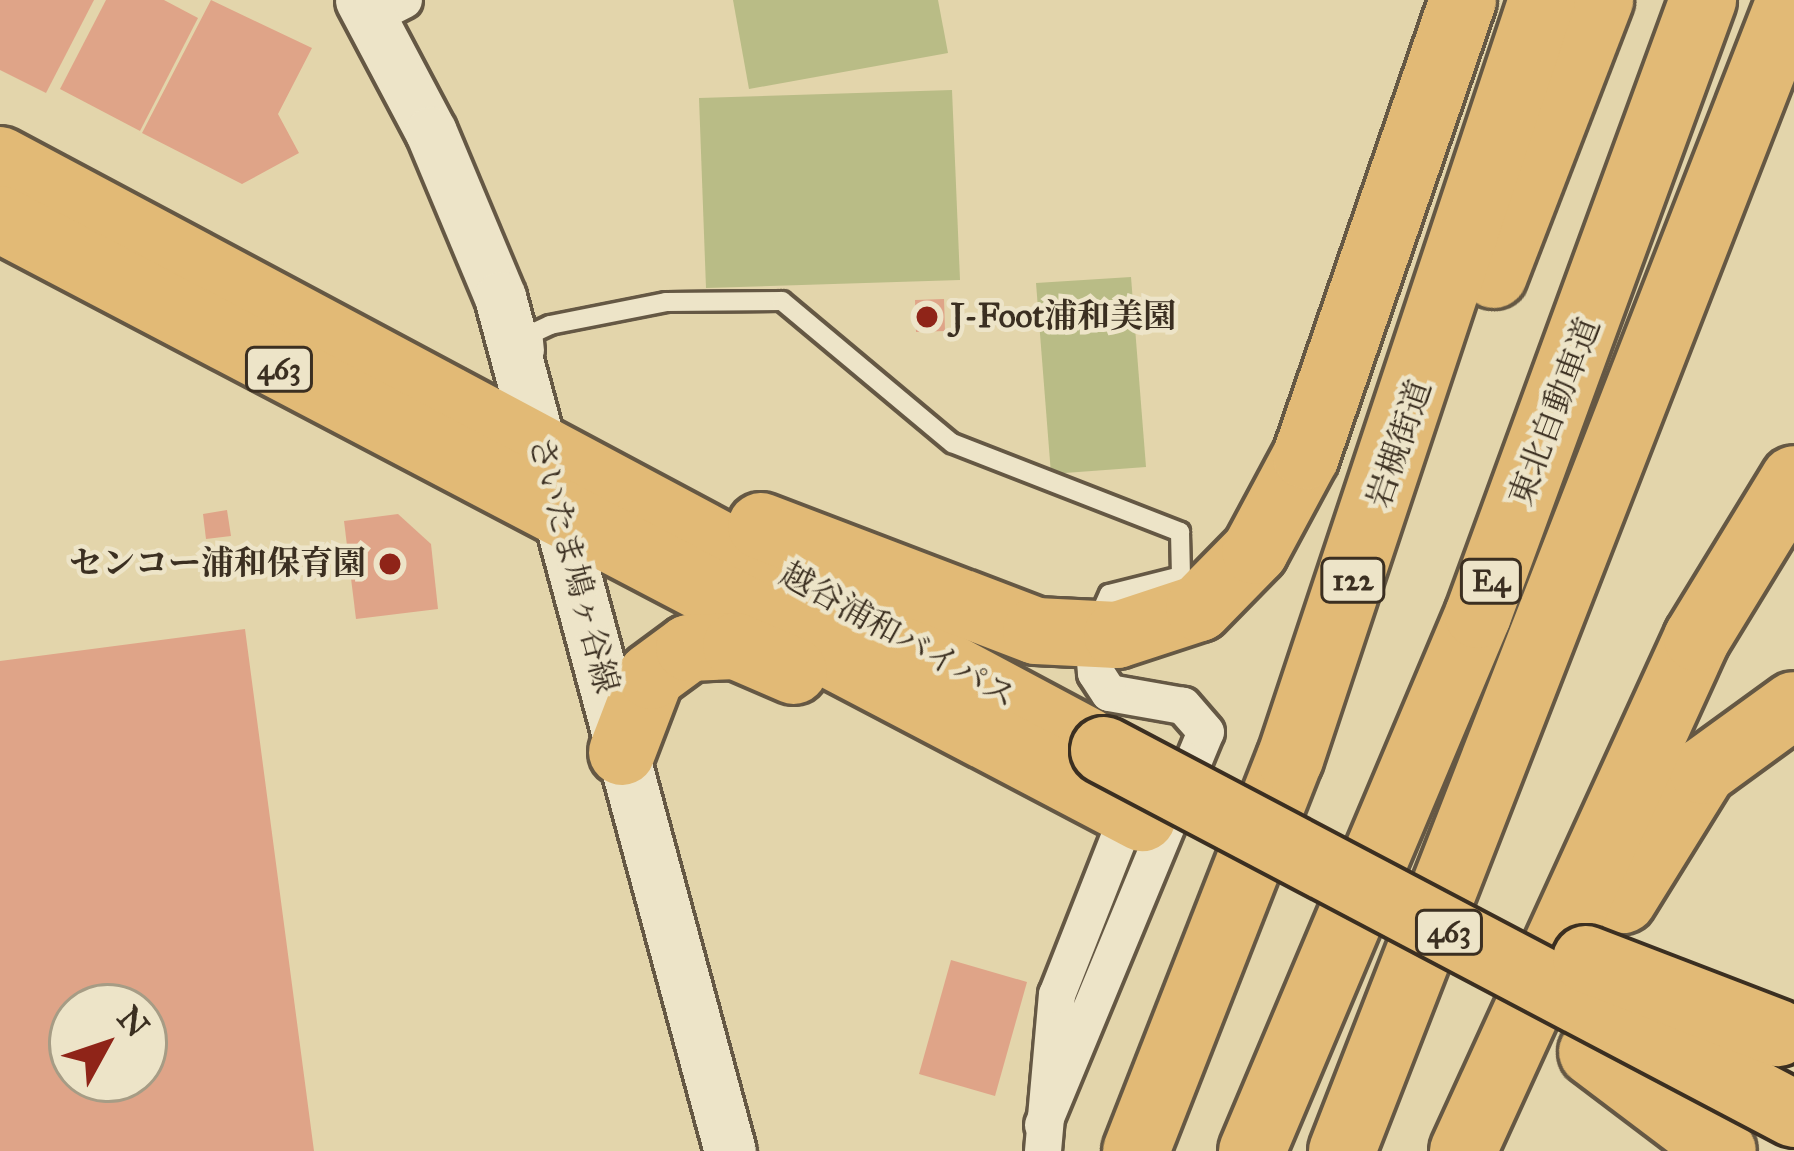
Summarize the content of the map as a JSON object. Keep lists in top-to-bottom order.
{
  "streets": {
    "highway": [
      "463",
      "東北自動車道",
      "岩槻街道",
      "122",
      "E4",
      "越谷浦和バイパス"
    ],
    "main road": ["さいたま鳩ヶ谷線"]
  },
  "crossings": [
    ["さいたま鳩ヶ谷線", "越谷浦和バイパス"]
  ],
  "places": ["J-Foot浦和美園", "センコー浦和保育園"],
  "north": "top right"
}
